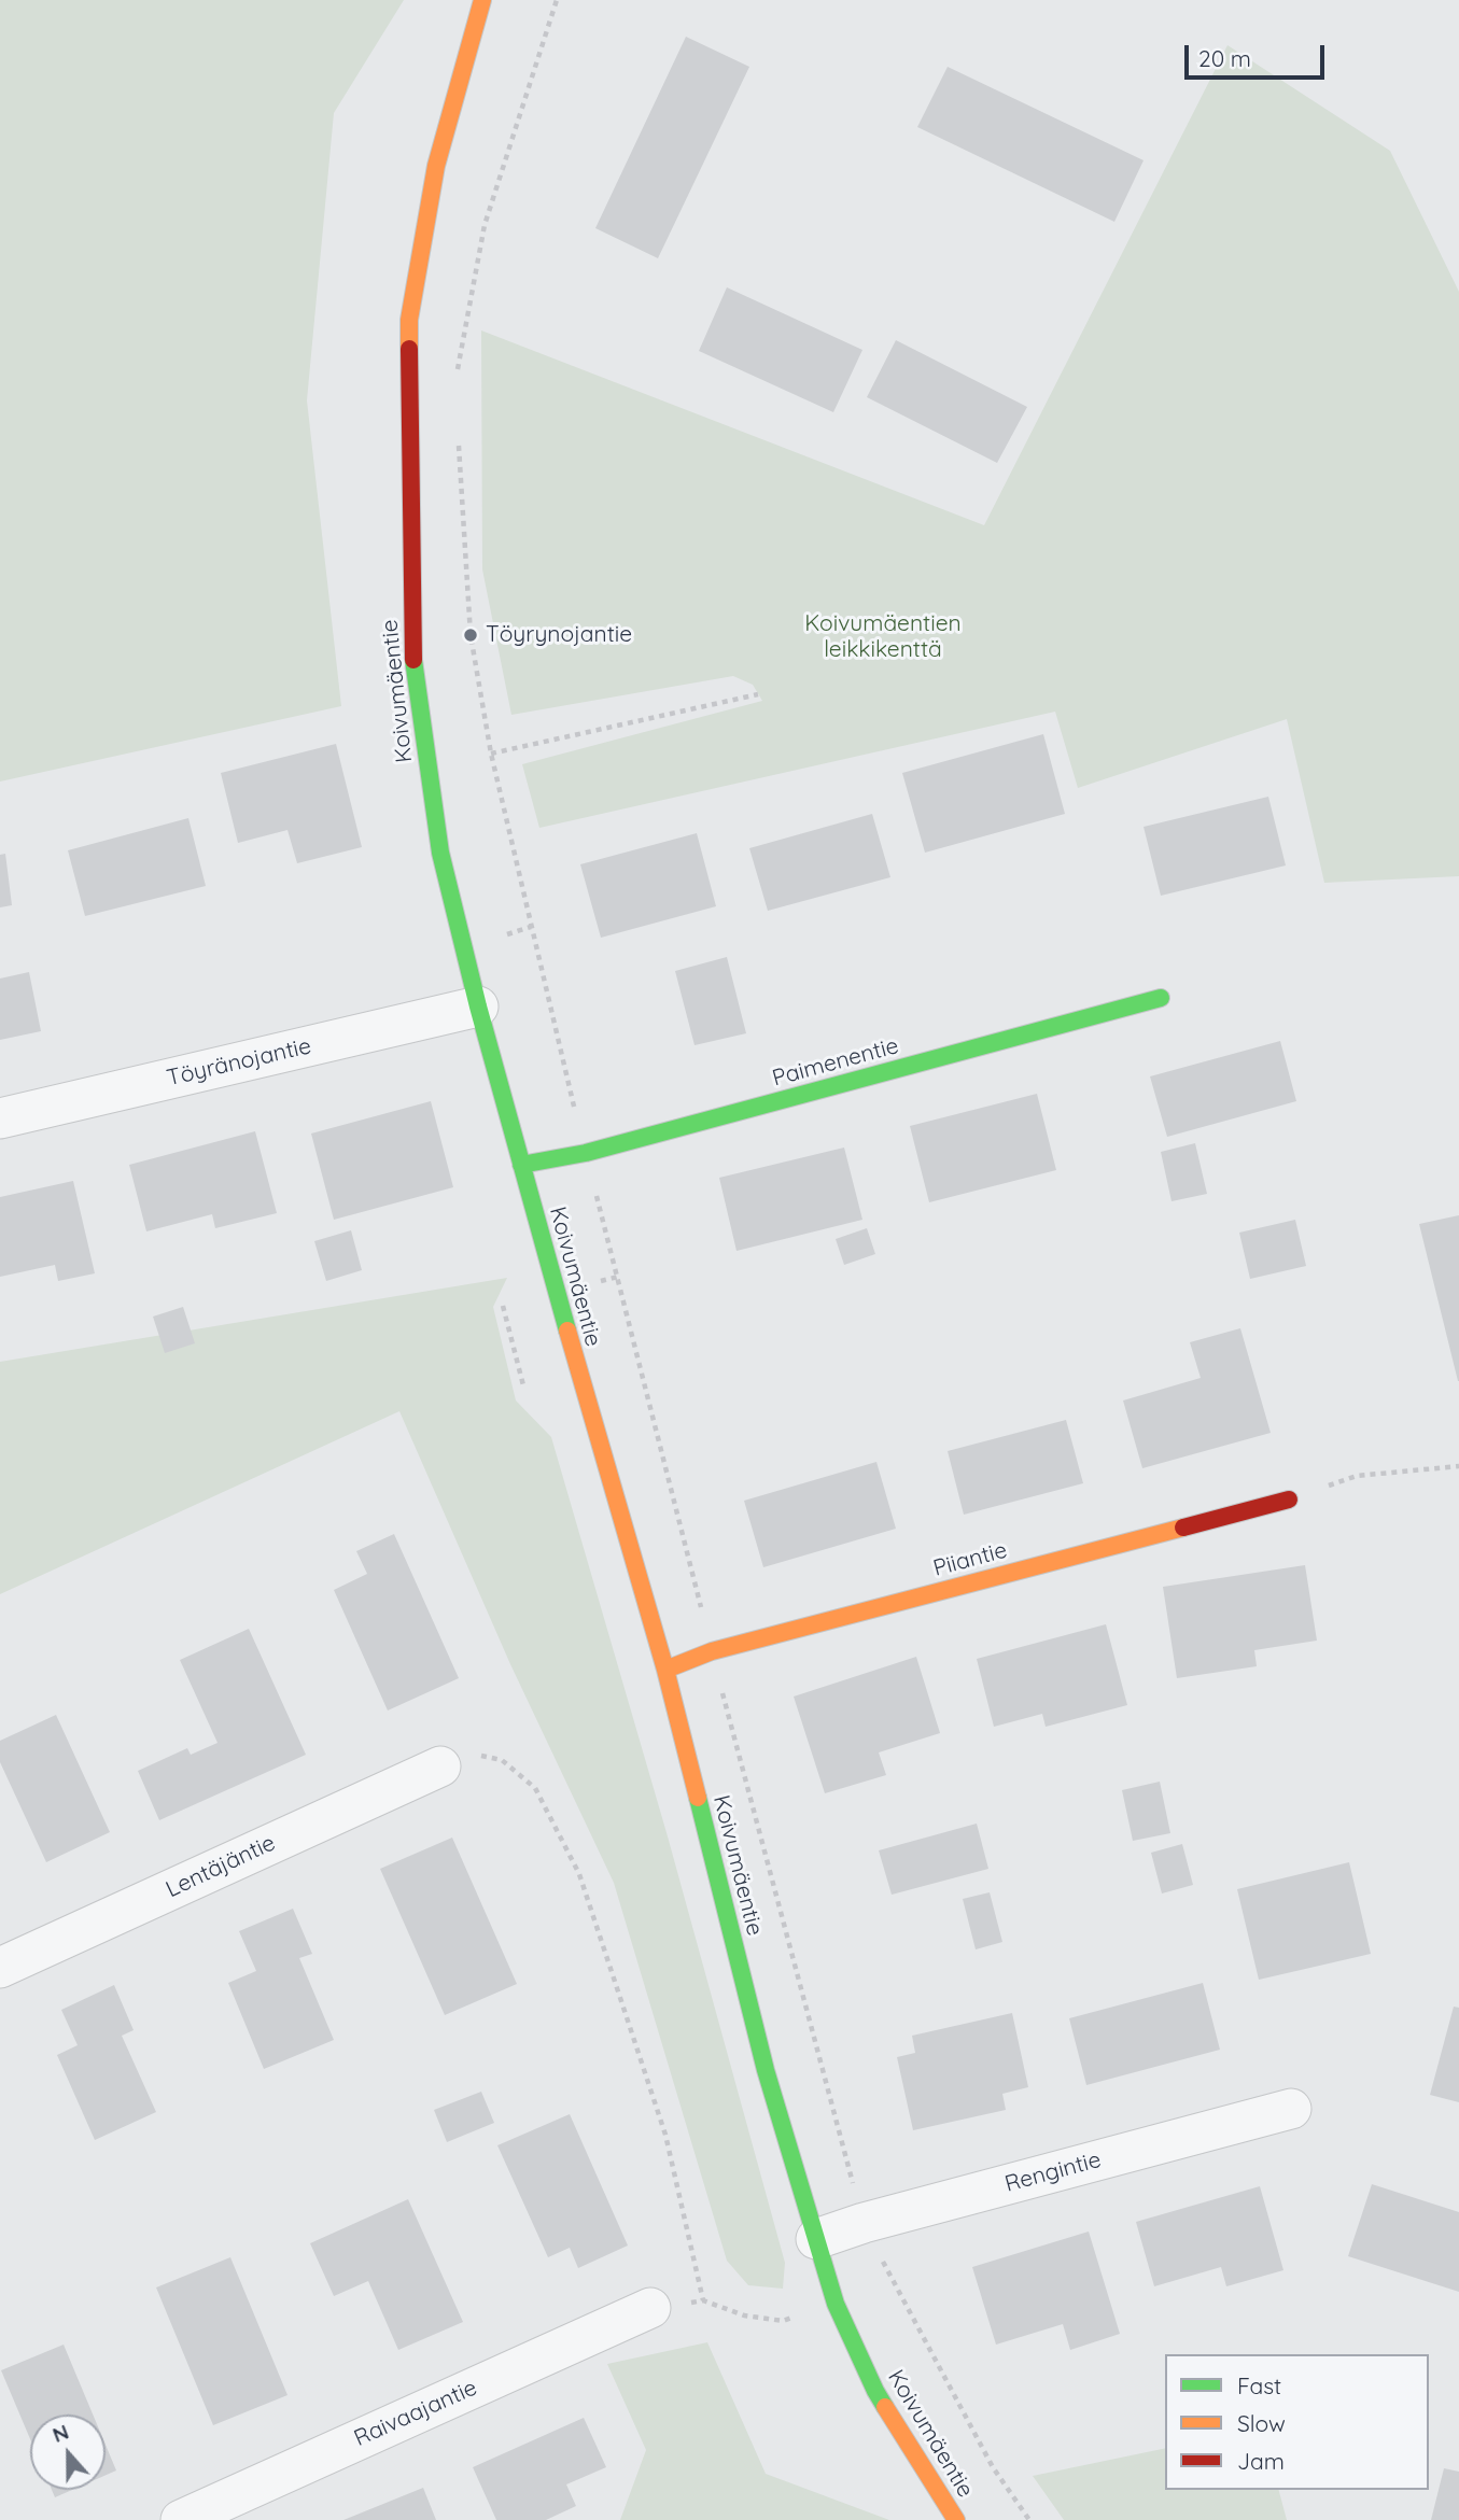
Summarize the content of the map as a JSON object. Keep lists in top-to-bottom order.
{
  "streets": {
    "street": [
      "Koivumäentie",
      "Töyränojantie",
      "Paimenentie",
      "Piiantie",
      "Lentäjäntie",
      "Rengintie",
      "Raivaajantie"
    ]
  },
  "crossings": [
    ["Koivumäentie", "Töyränojantie"],
    ["Koivumäentie", "Paimenentie"],
    ["Koivumäentie", "Piiantie"],
    ["Koivumäentie", "Rengintie"]
  ],
  "parks": ["Koivumäentien leikkikenttä"],
  "places": ["Töyrynojantie"],
  "legend": ["Fast", "Slow", "Jam"],
  "scale_bar": "20 m",
  "north": "top"
}
